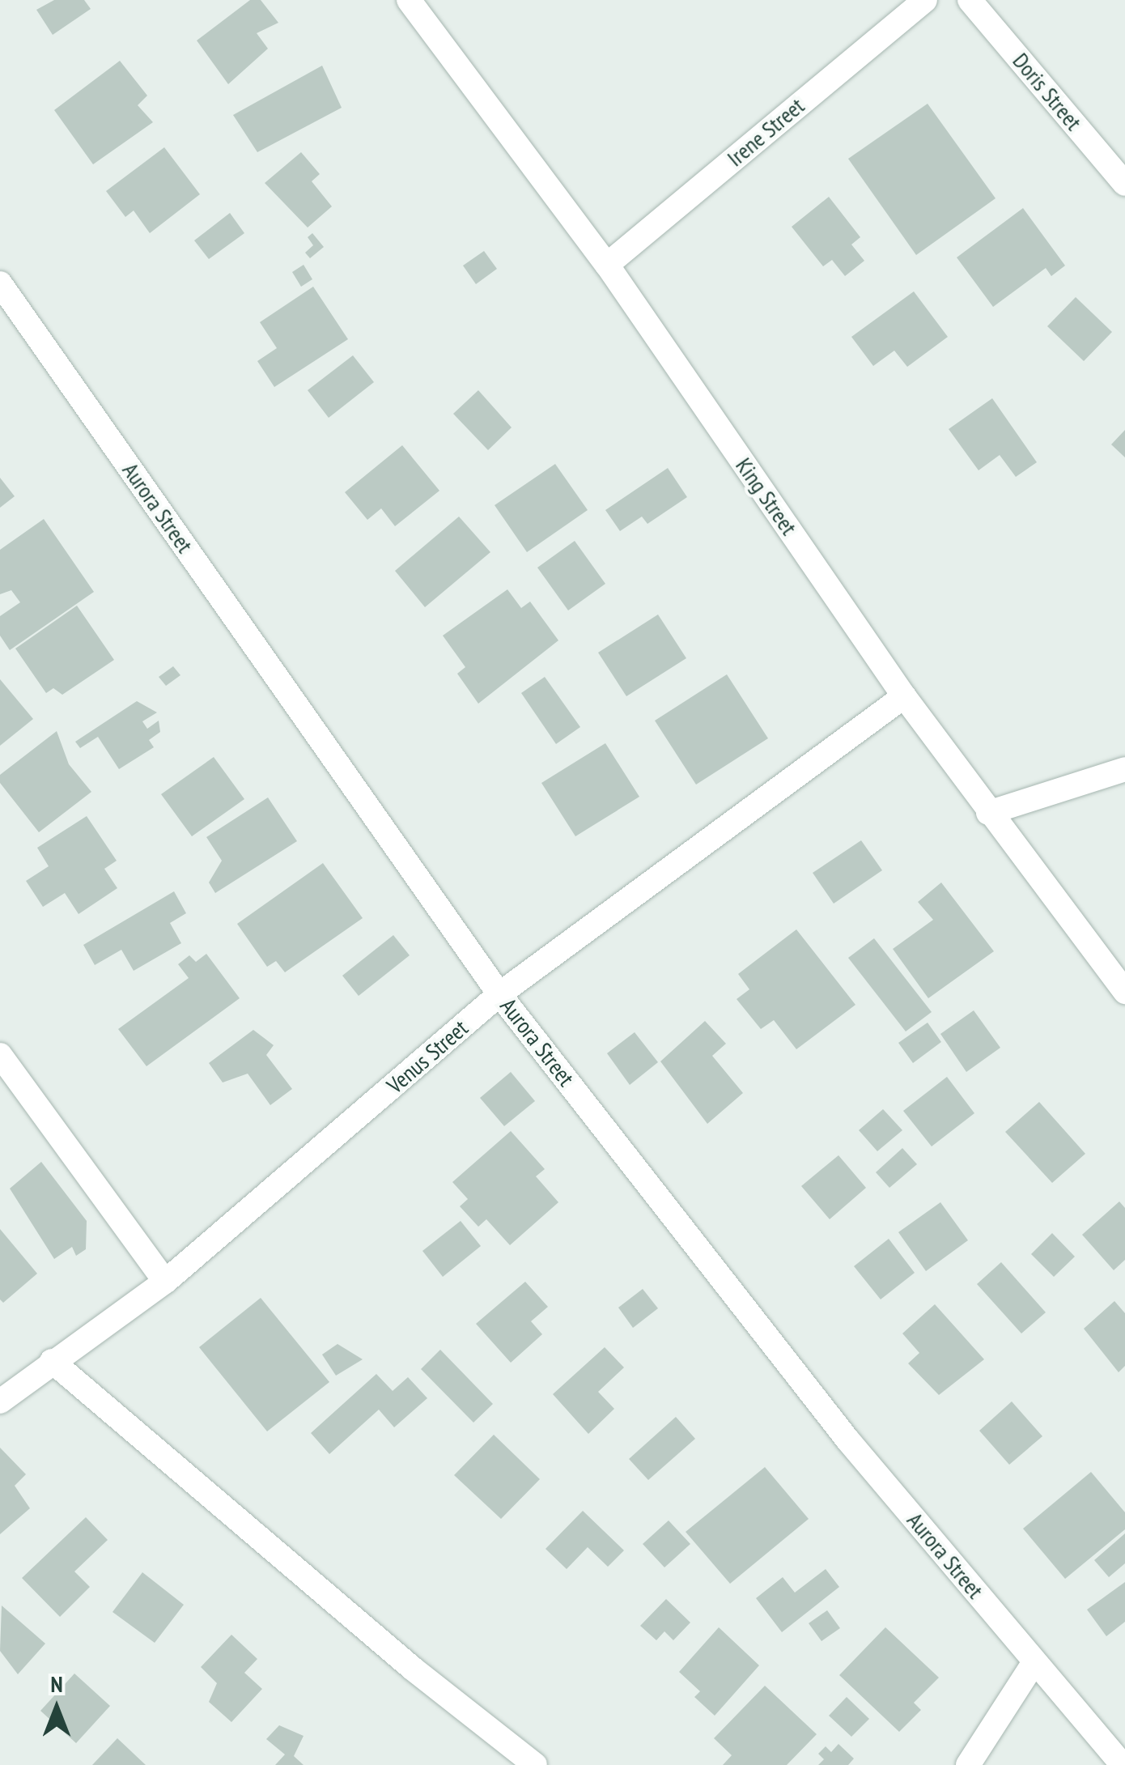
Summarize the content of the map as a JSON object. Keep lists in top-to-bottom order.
{
  "streets": {
    "street": [
      "Doris Street",
      "Irene Street",
      "King Street",
      "Aurora Street",
      "Venus Street"
    ]
  },
  "crossings": [
    ["Irene Street", "King Street"],
    ["King Street", "Venus Street"],
    ["Aurora Street", "Venus Street"]
  ],
  "north": "top"
}
